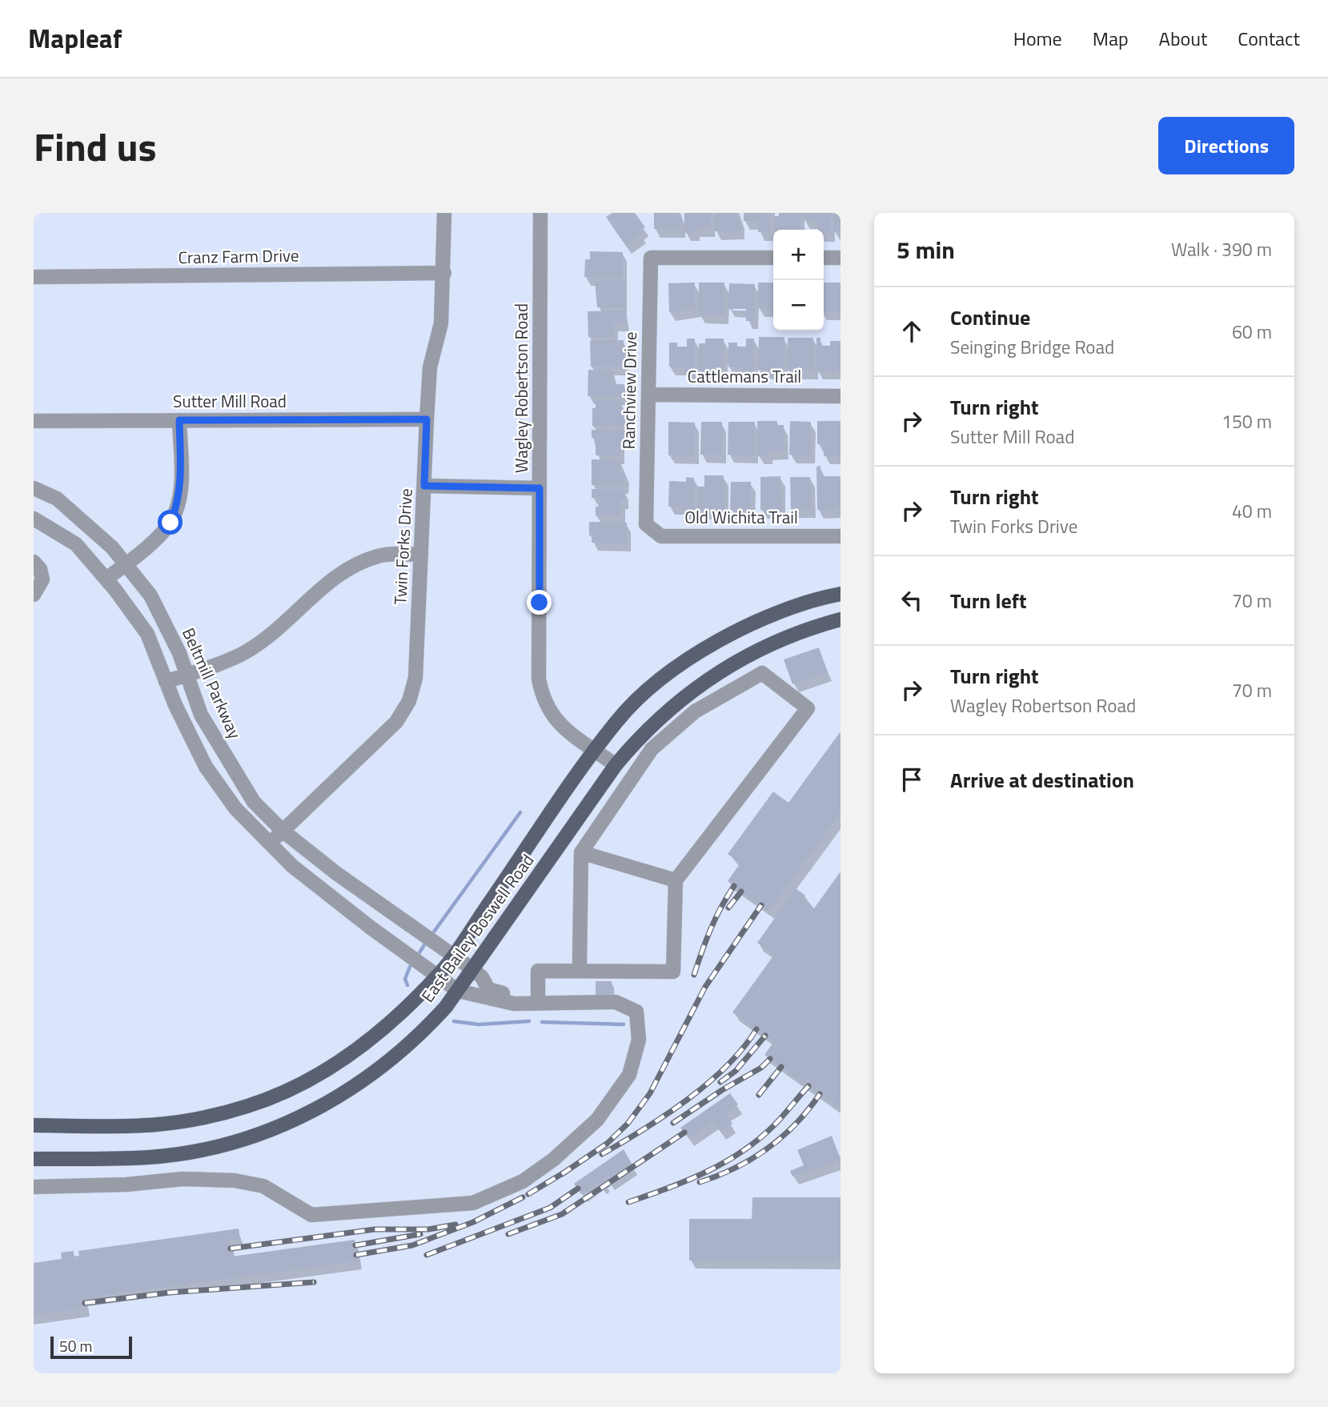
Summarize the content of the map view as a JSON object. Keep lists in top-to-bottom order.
{
  "streets": {
    "main road": ["East Bailey Boswell Road"],
    "street": [
      "Cranz Farm Drive",
      "Cattlemans Trail",
      "Wagley Robertson Road",
      "Ranchview Drive",
      "Sutter Mill Road",
      "Old Wichita Trail",
      "Twin Forks Drive",
      "Beltmill Parkway"
    ]
  },
  "crossings": [
    ["Cranz Farm Drive", "Twin Forks Drive"],
    ["Cattlemans Trail", "Ranchview Drive"],
    ["Wagley Robertson Road", "East Bailey Boswell Road"],
    ["Ranchview Drive", "Old Wichita Trail"],
    ["Sutter Mill Road", "Twin Forks Drive"],
    ["Twin Forks Drive", "Beltmill Parkway"],
    ["Beltmill Parkway", "East Bailey Boswell Road"]
  ],
  "scale_bar": "50 m",
  "page": {
    "header": "Mapleaf",
    "nav": [
      "Home",
      "Map",
      "About",
      "Contact"
    ],
    "title": "Find us",
    "buttons": "Directions",
    "heading": ["5 min", "Walk · 390 m"],
    "map_buttons": ["+", "−"],
    "list": [
      ["Continue", "Seinging Bridge Road", "60 m"],
      ["Turn right", "Sutter Mill Road", "150 m"],
      ["Turn right", "Twin Forks Drive", "40 m"],
      ["Turn left", "70 m"],
      ["Turn right", "Wagley Robertson Road", "70 m"],
      "Arrive at destination"
    ],
    "scale": "50 m"
  }
}
